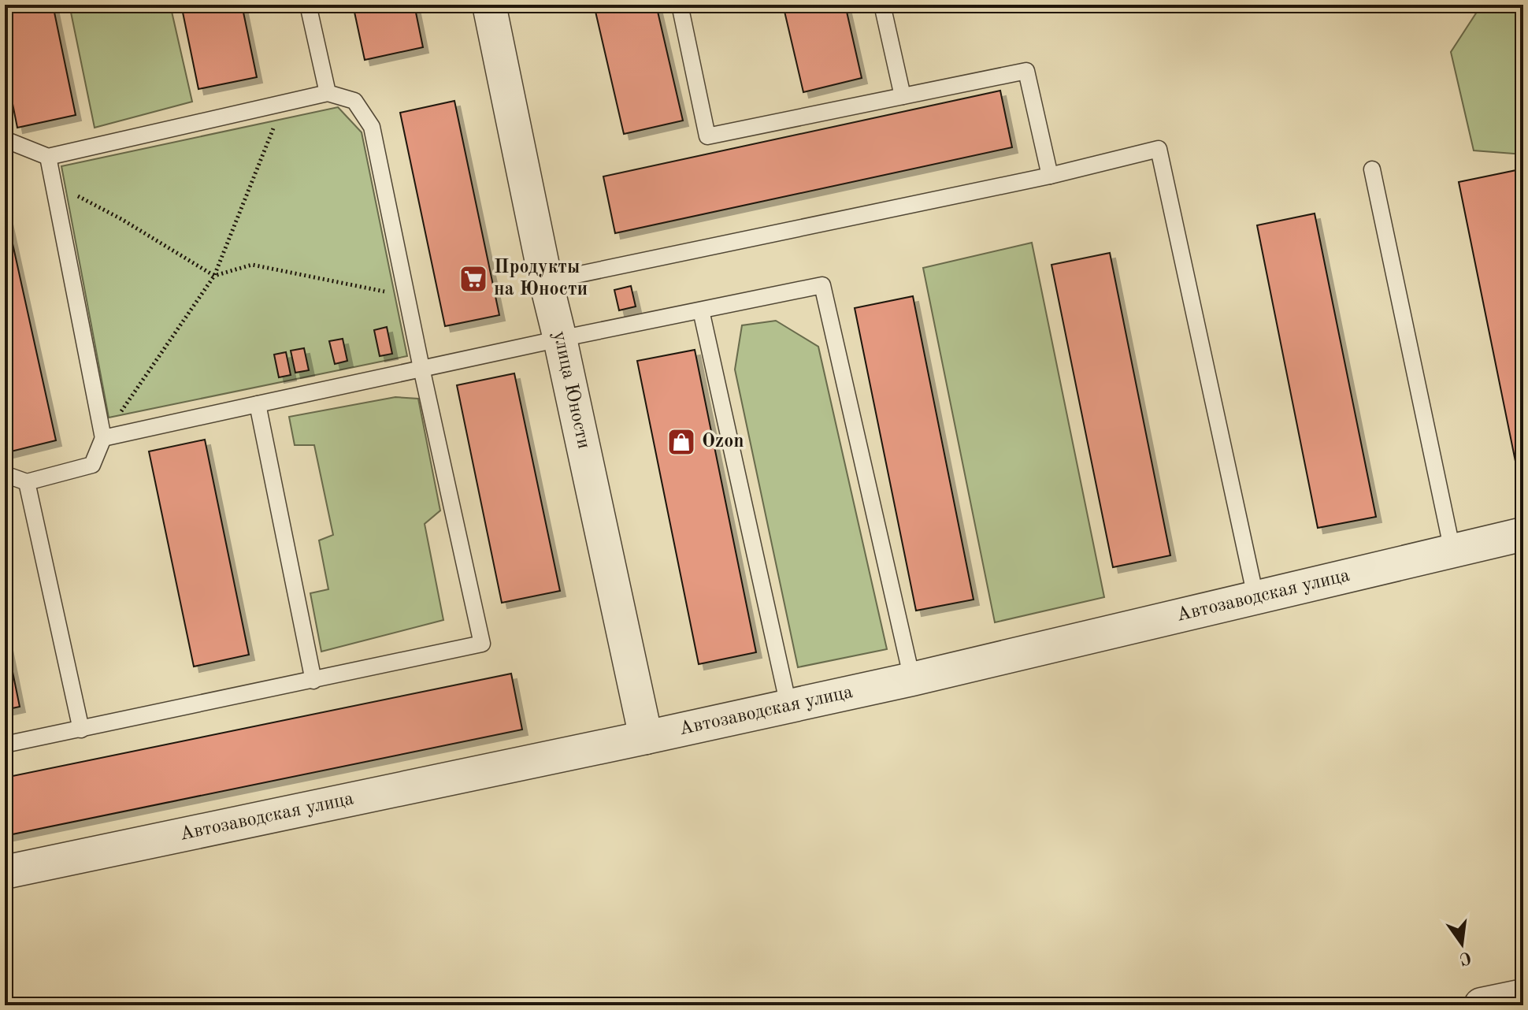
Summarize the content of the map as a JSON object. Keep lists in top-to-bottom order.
{
  "streets": {
    "street": ["улица Юности", "Автозаводская улица"]
  },
  "crossings": [
    ["улица Юности", "Автозаводская улица"]
  ],
  "places": {
    "supermarket": ["Продукты на Юности"],
    "shop": ["Ozon"]
  },
  "north": "bottom"
}
